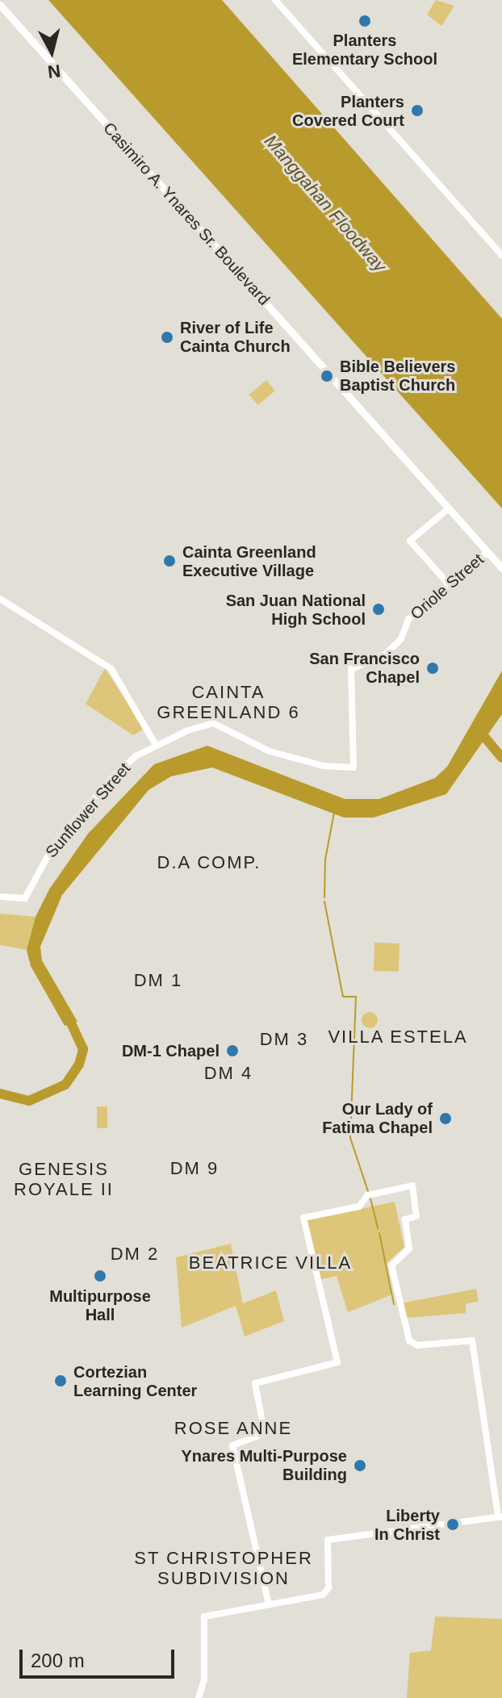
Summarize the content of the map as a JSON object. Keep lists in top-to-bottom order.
{
  "streets": {
    "main road": ["Casimiro A. Ynares Sr. Boulevard"],
    "street": ["Oriole Street", "Sunflower Street"]
  },
  "crossings": [
    ["Casimiro A. Ynares Sr. Boulevard", "Oriole Street"],
    ["Oriole Street", "Sunflower Street"]
  ],
  "districts": [
    "CAINTA GREENLAND 6",
    "D.A COMP.",
    "DM 1",
    "VILLA ESTELA",
    "DM 3",
    "DM 4",
    "GENESIS ROYALE II",
    "DM 9",
    "DM 2",
    "BEATRICE VILLA",
    "ROSE ANNE",
    "ST CHRISTOPHER SUBDIVISION"
  ],
  "water": ["Manggahan Floodway"],
  "places": [
    "Planters Elementary School",
    "Planters Covered Court",
    "River of Life Cainta Church",
    "Bible Believers Baptist Church",
    "Cainta Greenland Executive Village",
    "San Juan National High School",
    "San Francisco Chapel",
    "DM-1 Chapel",
    "Our Lady of Fatima Chapel",
    "Multipurpose Hall",
    "Cortezian Learning Center",
    "Ynares Multi-Purpose Building",
    "Liberty In Christ"
  ],
  "scale_bar": "200 m",
  "north": "bottom"
}
